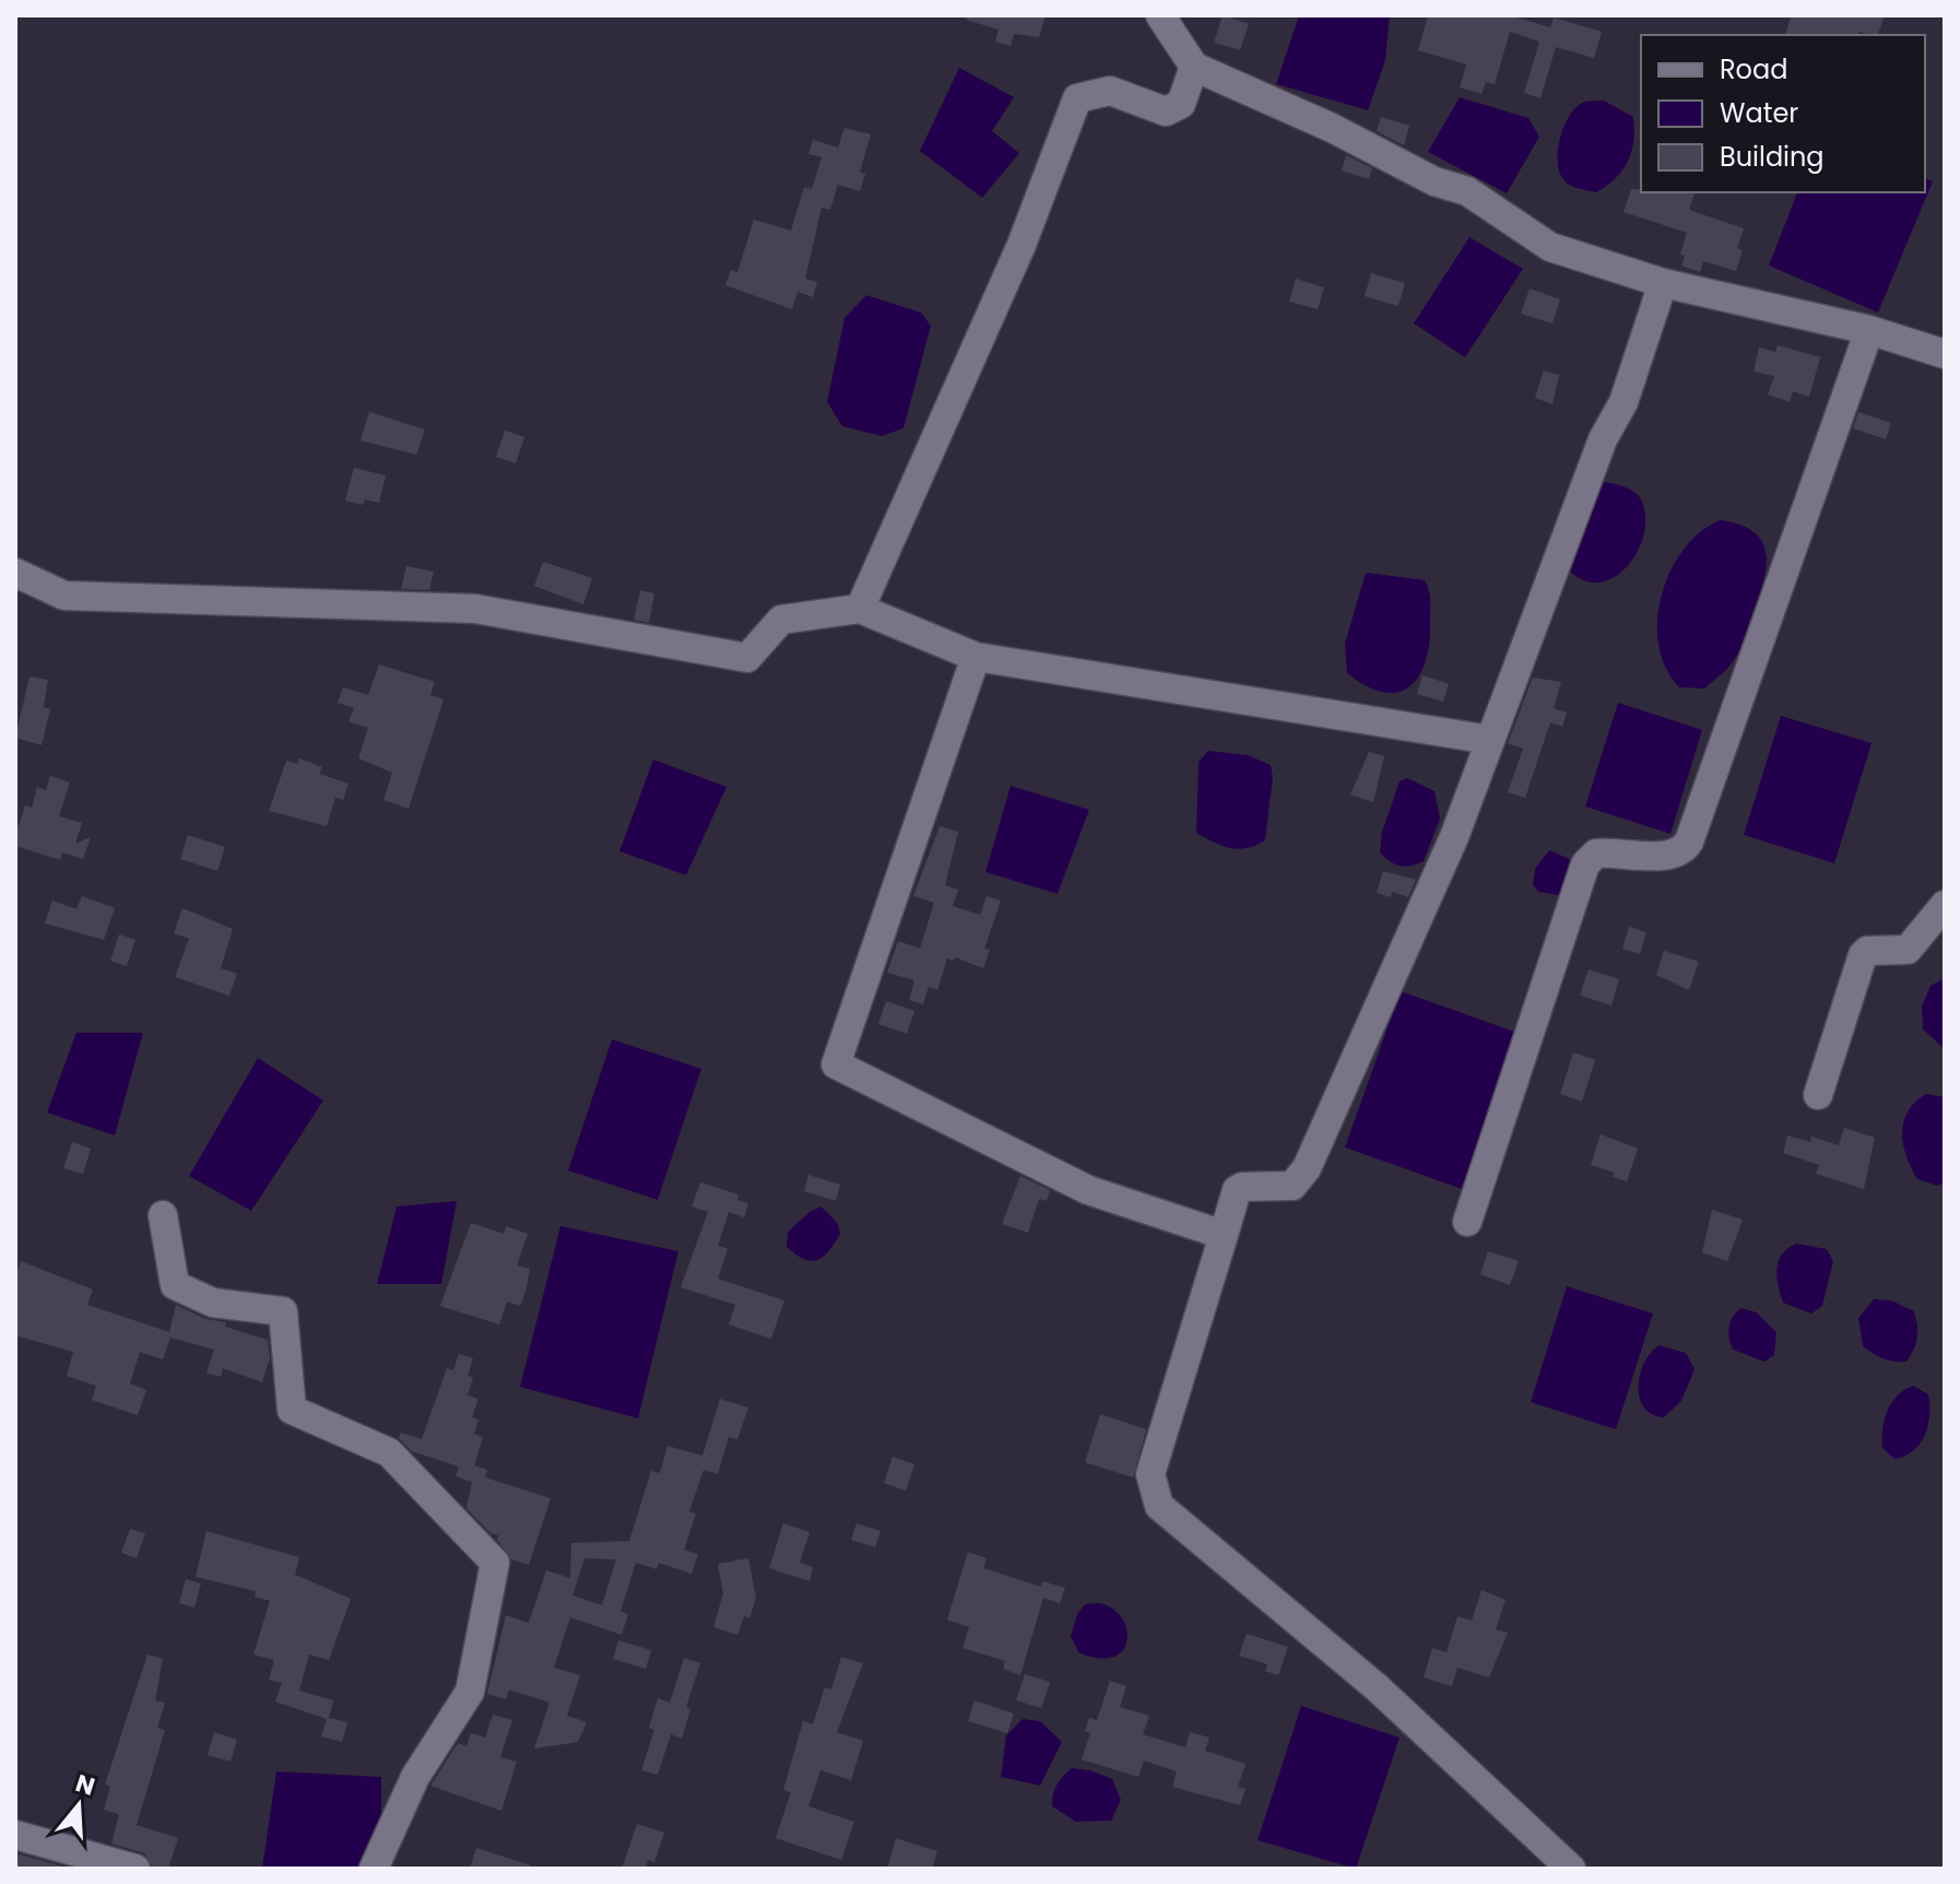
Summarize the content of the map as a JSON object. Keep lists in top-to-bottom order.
{
  "legend": ["Road", "Water", "Building"],
  "north": "top"
}
